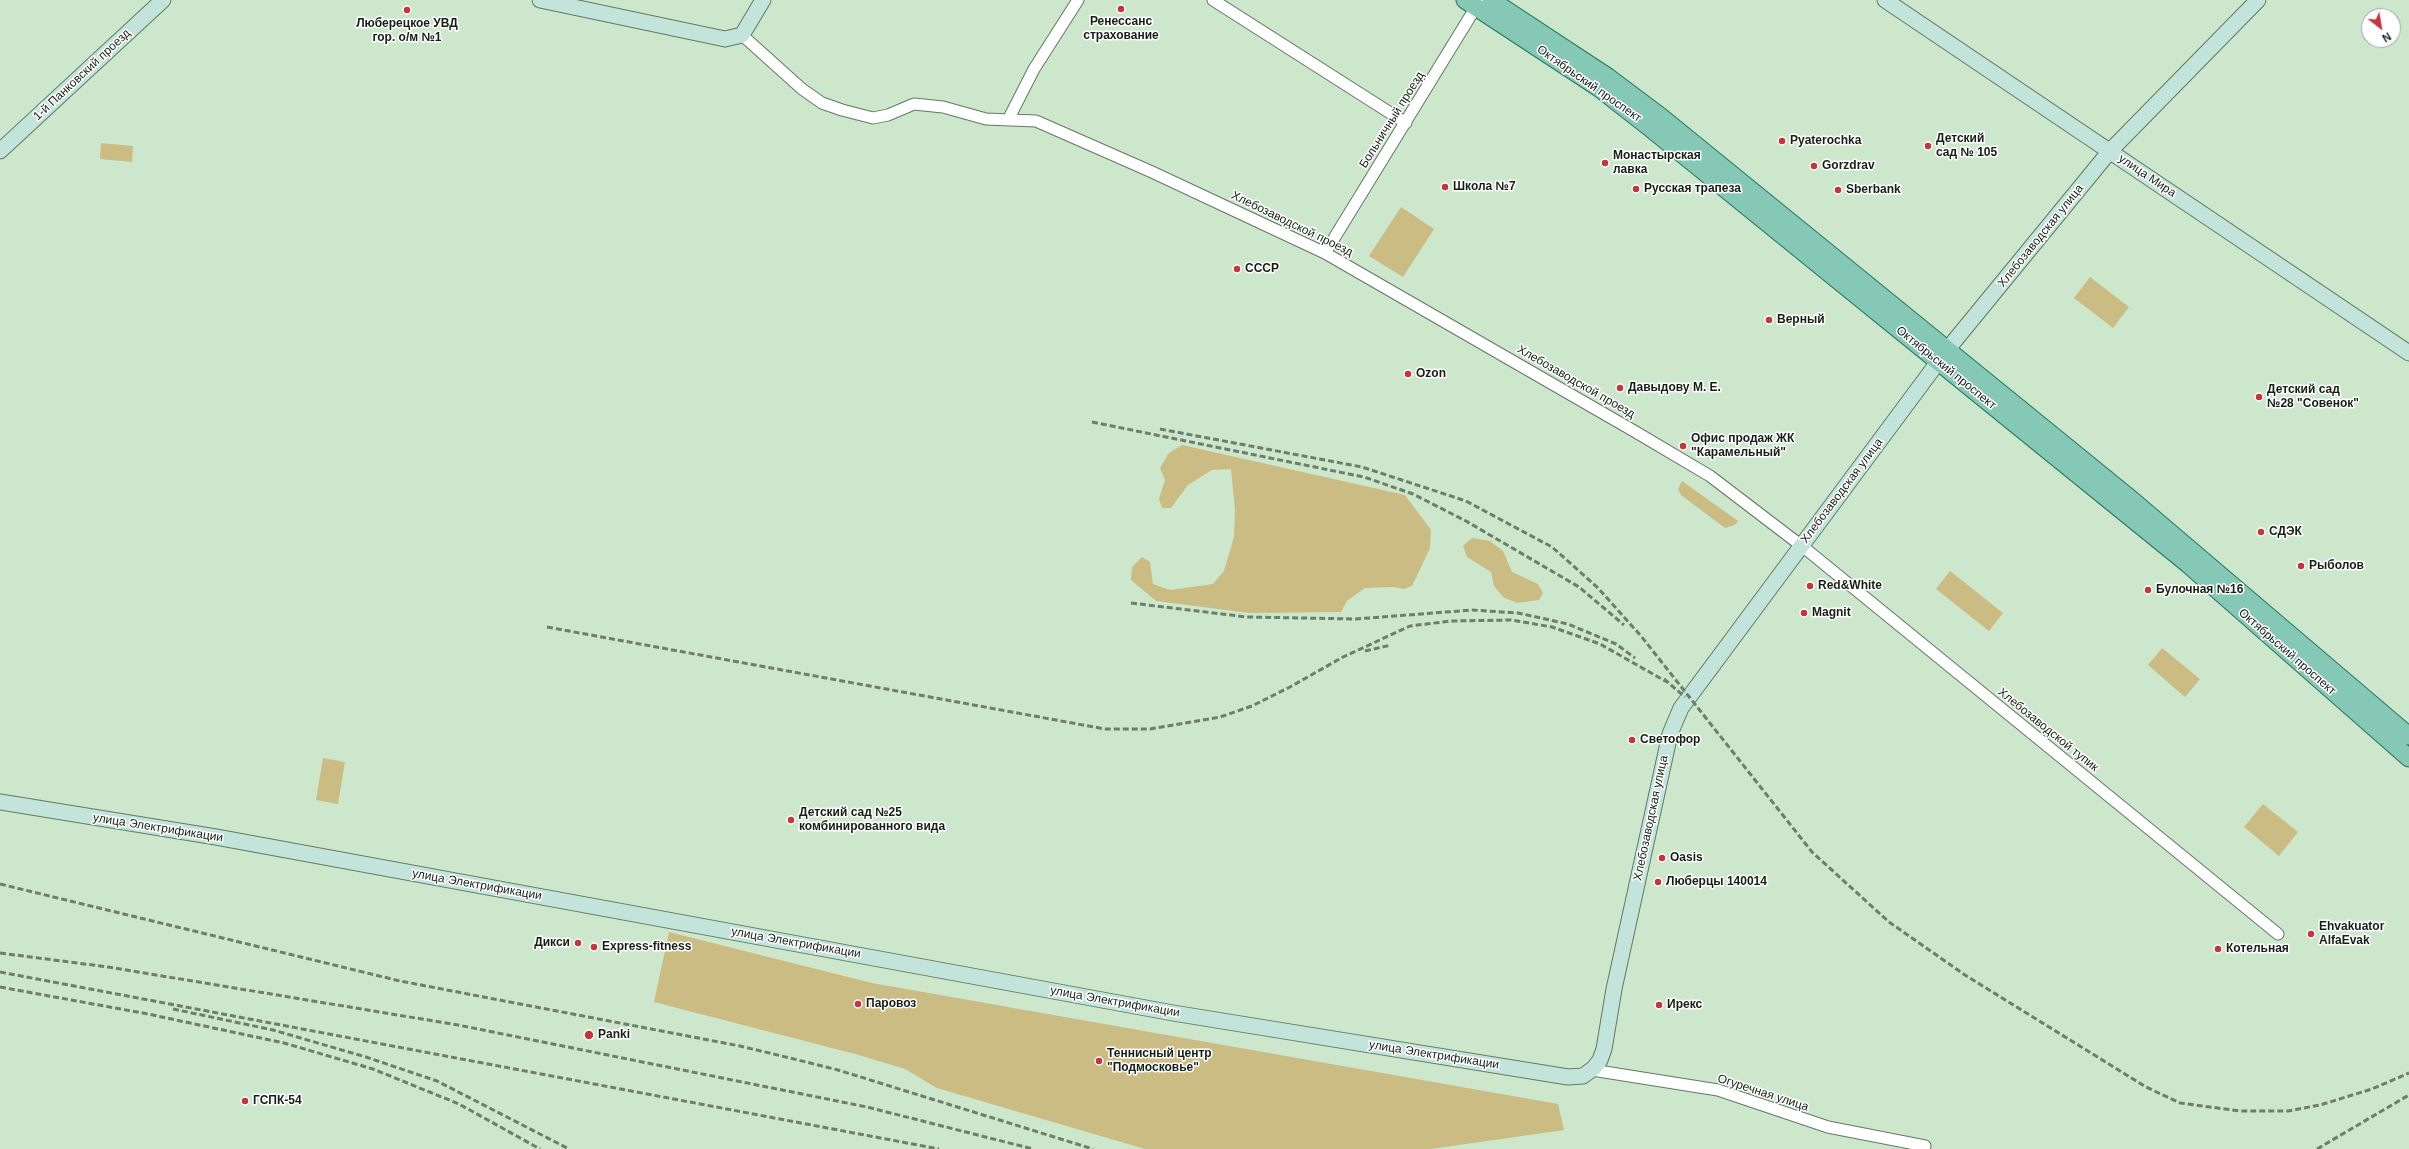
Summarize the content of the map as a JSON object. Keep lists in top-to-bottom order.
{
  "streets": {
    "main road": [
      "1-й Панковский проезд",
      "Октябрьский проспект",
      "улица Мира",
      "Хлебозаводская улица",
      "улица Электрификации"
    ],
    "street": [
      "Больничный проезд",
      "Хлебозаводской проезд",
      "Хлебозаводской тупик",
      "Огуречная улица"
    ]
  },
  "crossings": [
    ["Октябрьский проспект", "Больничный проезд"],
    ["Октябрьский проспект", "Хлебозаводская улица"],
    ["Больничный проезд", "Хлебозаводской проезд"],
    ["улица Мира", "Хлебозаводская улица"],
    ["Хлебозаводской проезд", "Хлебозаводская улица"],
    ["Хлебозаводской проезд", "Хлебозаводской тупик"],
    ["Хлебозаводская улица", "Хлебозаводской тупик"],
    ["Хлебозаводская улица", "улица Электрификации"],
    ["Хлебозаводская улица", "Огуречная улица"],
    ["улица Электрификации", "Огуречная улица"]
  ],
  "places": [
    "Ренессанс страхование",
    "Люберецкое УВД гор. о/м №1",
    "Pyaterochka",
    "Детский сад № 105",
    "Монастырская лавка",
    "Gorzdrav",
    "Школа №7",
    "Русская трапеза",
    "Sberbank",
    "СССР",
    "Верный",
    "Ozon",
    "Давыдову М. Е.",
    "Детский сад №28 \"Совенок\"",
    "Офис продаж ЖК \"Карамельный\"",
    "СДЭК",
    "Рыболов",
    "Red&White",
    "Булочная №16",
    "Magnit",
    "Светофор",
    "Детский сад №25 комбинированного вида",
    "Oasis",
    "Люберцы 140014",
    "Ehvakuator AlfaEvak",
    "Дикси",
    "Express-fitness",
    "Котельная",
    "Паровоз",
    "Ирекс",
    "Panki",
    "Теннисный центр \"Подмосковье\"",
    "ГСПК-54"
  ],
  "north": "bottom right"
}
